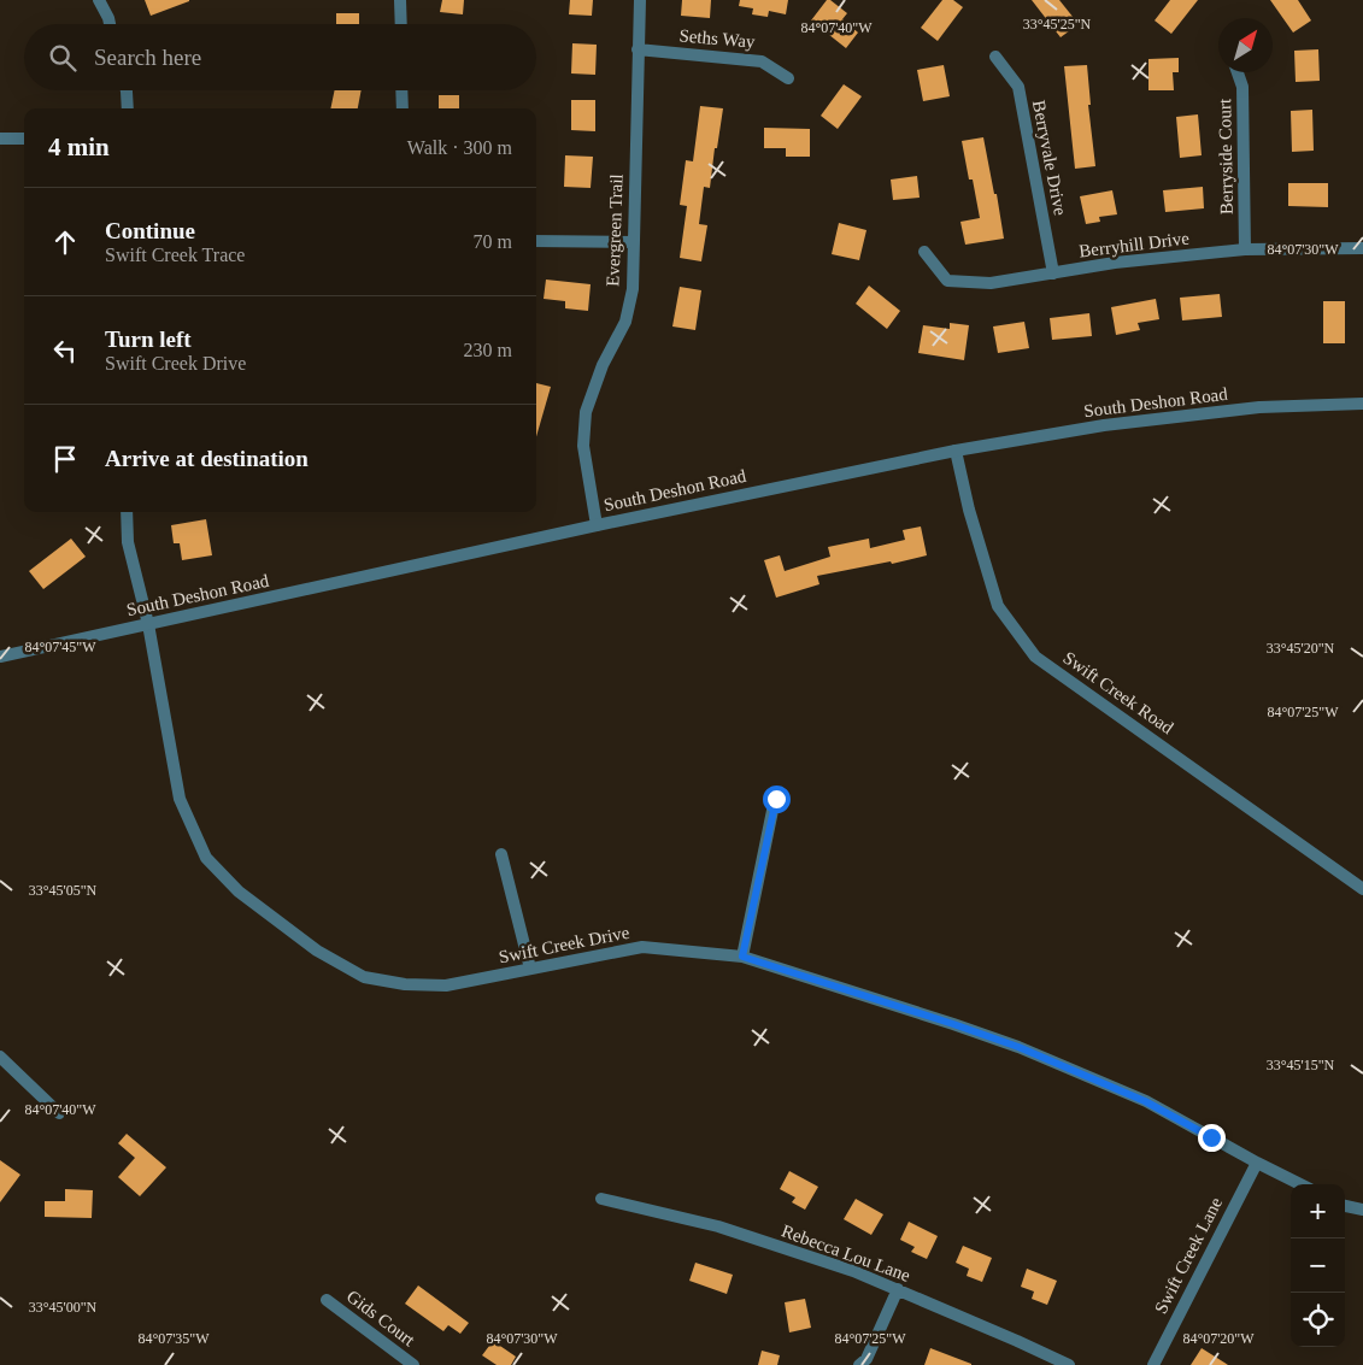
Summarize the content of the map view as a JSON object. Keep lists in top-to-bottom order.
{
  "streets": {
    "street": [
      "Seths Way",
      "Berryside Court",
      "Berryvale Drive",
      "Evergreen Trail",
      "Berryhill Drive",
      "South Deshon Road",
      "Swift Creek Road",
      "Swift Creek Drive",
      "Rebecca Lou Lane",
      "Swift Creek Lane",
      "Gids Court"
    ]
  },
  "crossings": [
    ["Seths Way", "Evergreen Trail"],
    ["Berryside Court", "Berryhill Drive"],
    ["Berryvale Drive", "Berryhill Drive"],
    ["Evergreen Trail", "South Deshon Road"],
    ["South Deshon Road", "Swift Creek Road"],
    ["South Deshon Road", "Swift Creek Drive"],
    ["Swift Creek Drive", "Swift Creek Lane"]
  ],
  "north": "top right",
  "page": {
    "search": "Search here",
    "heading": ["4 min", "Walk · 300 m"],
    "list": [
      ["Continue", "Swift Creek Trace", "70 m"],
      ["Turn left", "Swift Creek Drive", "230 m"],
      "Arrive at destination"
    ],
    "map_buttons": ["+", "−"]
  },
  "coordinates": [
    "33°45'25\"N",
    "84°07'40\"W",
    "84°07'30\"W",
    "84°07'45\"W",
    "33°45'20\"N",
    "84°07'25\"W",
    "33°45'05\"N",
    "33°45'15\"N",
    "33°45'00\"N",
    "84°07'35\"W",
    "84°07'20\"W"
  ]
}
